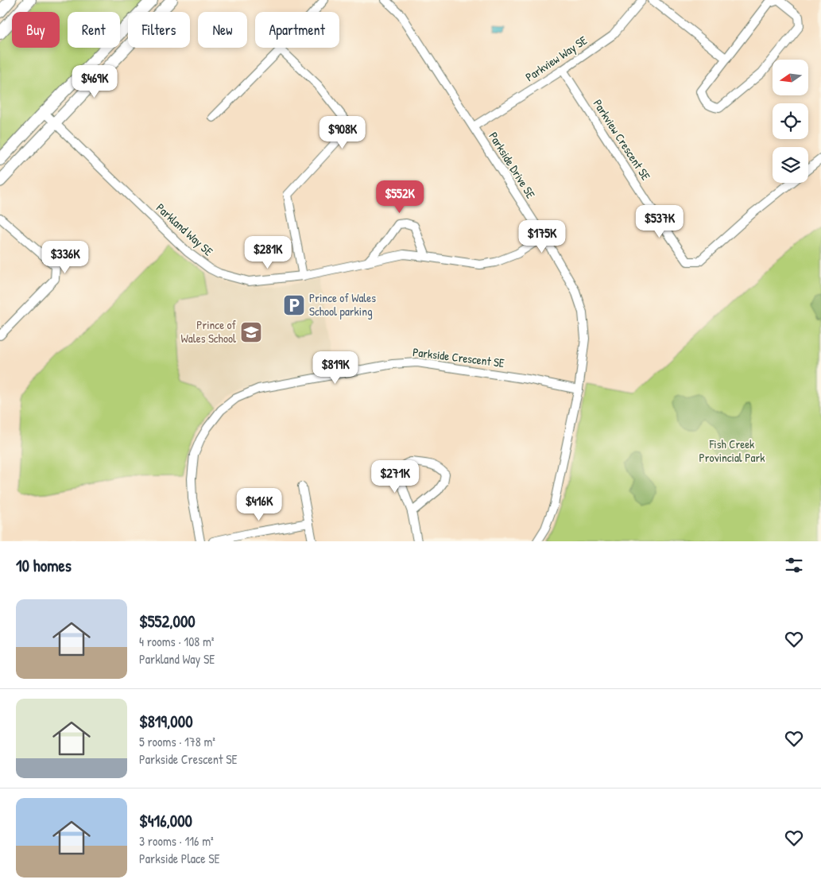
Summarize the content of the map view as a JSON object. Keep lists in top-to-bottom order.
{
  "streets": {
    "street": [
      "Parkview Way SE",
      "Parkview Crescent SE",
      "Parkside Drive SE",
      "Parkland Way SE",
      "Parkside Crescent SE"
    ]
  },
  "crossings": [
    ["Parkview Way SE", "Parkview Crescent SE"],
    ["Parkview Way SE", "Parkside Drive SE"],
    ["Parkside Drive SE", "Parkland Way SE"],
    ["Parkside Drive SE", "Parkside Crescent SE"]
  ],
  "parks": ["Fish Creek Provincial Park"],
  "places": {
    "parking": ["Prince of Wales School parking"],
    "school or university": ["Prince of Wales School"]
  },
  "north": "left",
  "page": {
    "chip": [
      "Buy",
      "Rent",
      "Filters",
      "New",
      "Apartment"
    ],
    "price": [
      "$469K",
      "$908K",
      "$552K",
      "$537K",
      "$175K",
      "$281K",
      "$336K",
      "$819K",
      "$271K",
      "$416K"
    ],
    "heading": "10 homes",
    "list": [
      {
        "name": "$552,000",
        "note": "4 rooms · 108 m² · Parkland Way SE"
      },
      {
        "name": "$819,000",
        "note": "5 rooms · 178 m² · Parkside Crescent SE"
      },
      {
        "name": "$416,000",
        "note": "3 rooms · 116 m² · Parkside Place SE"
      }
    ]
  }
}
